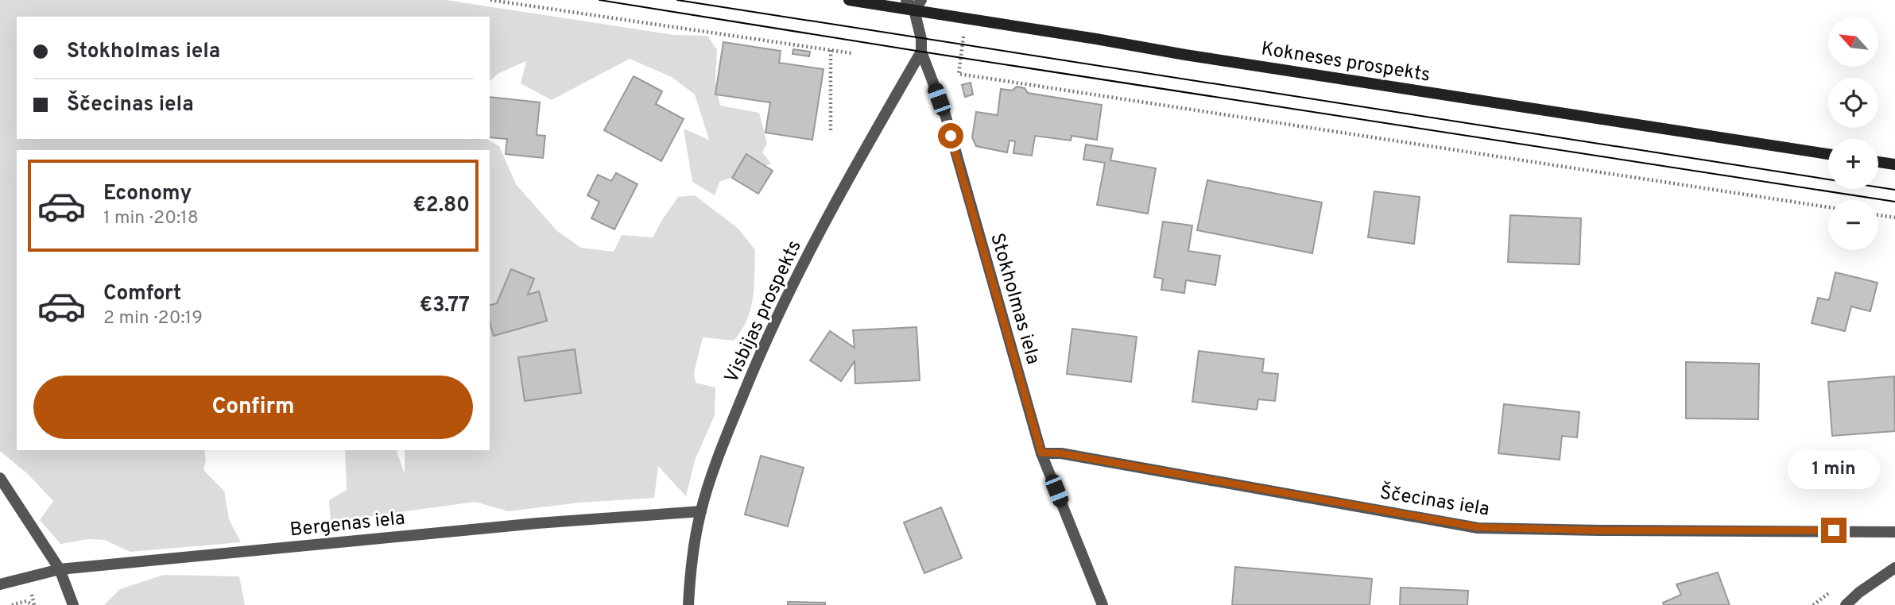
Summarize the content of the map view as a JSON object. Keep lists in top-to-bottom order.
{
  "streets": {
    "street": [
      "Kokneses prospekts",
      "Stokholmas iela",
      "Visbijas prospekts",
      "Ščecinas iela",
      "Bergenas iela"
    ]
  },
  "crossings": [
    ["Kokneses prospekts", "Stokholmas iela"],
    ["Stokholmas iela", "Visbijas prospekts"],
    ["Stokholmas iela", "Ščecinas iela"],
    ["Visbijas prospekts", "Bergenas iela"]
  ],
  "north": "top left",
  "page": {
    "map_buttons": ["+", "−"],
    "banner": ["Stokholmas iela", "Ščecinas iela"],
    "list": [
      {
        "name": "Economy",
        "note": "1 min · 20:18",
        "value": "€2.80"
      },
      {
        "name": "Comfort",
        "note": "2 min · 20:19",
        "value": "€3.77"
      }
    ],
    "buttons": "Confirm",
    "bubble": "1 min"
  }
}
